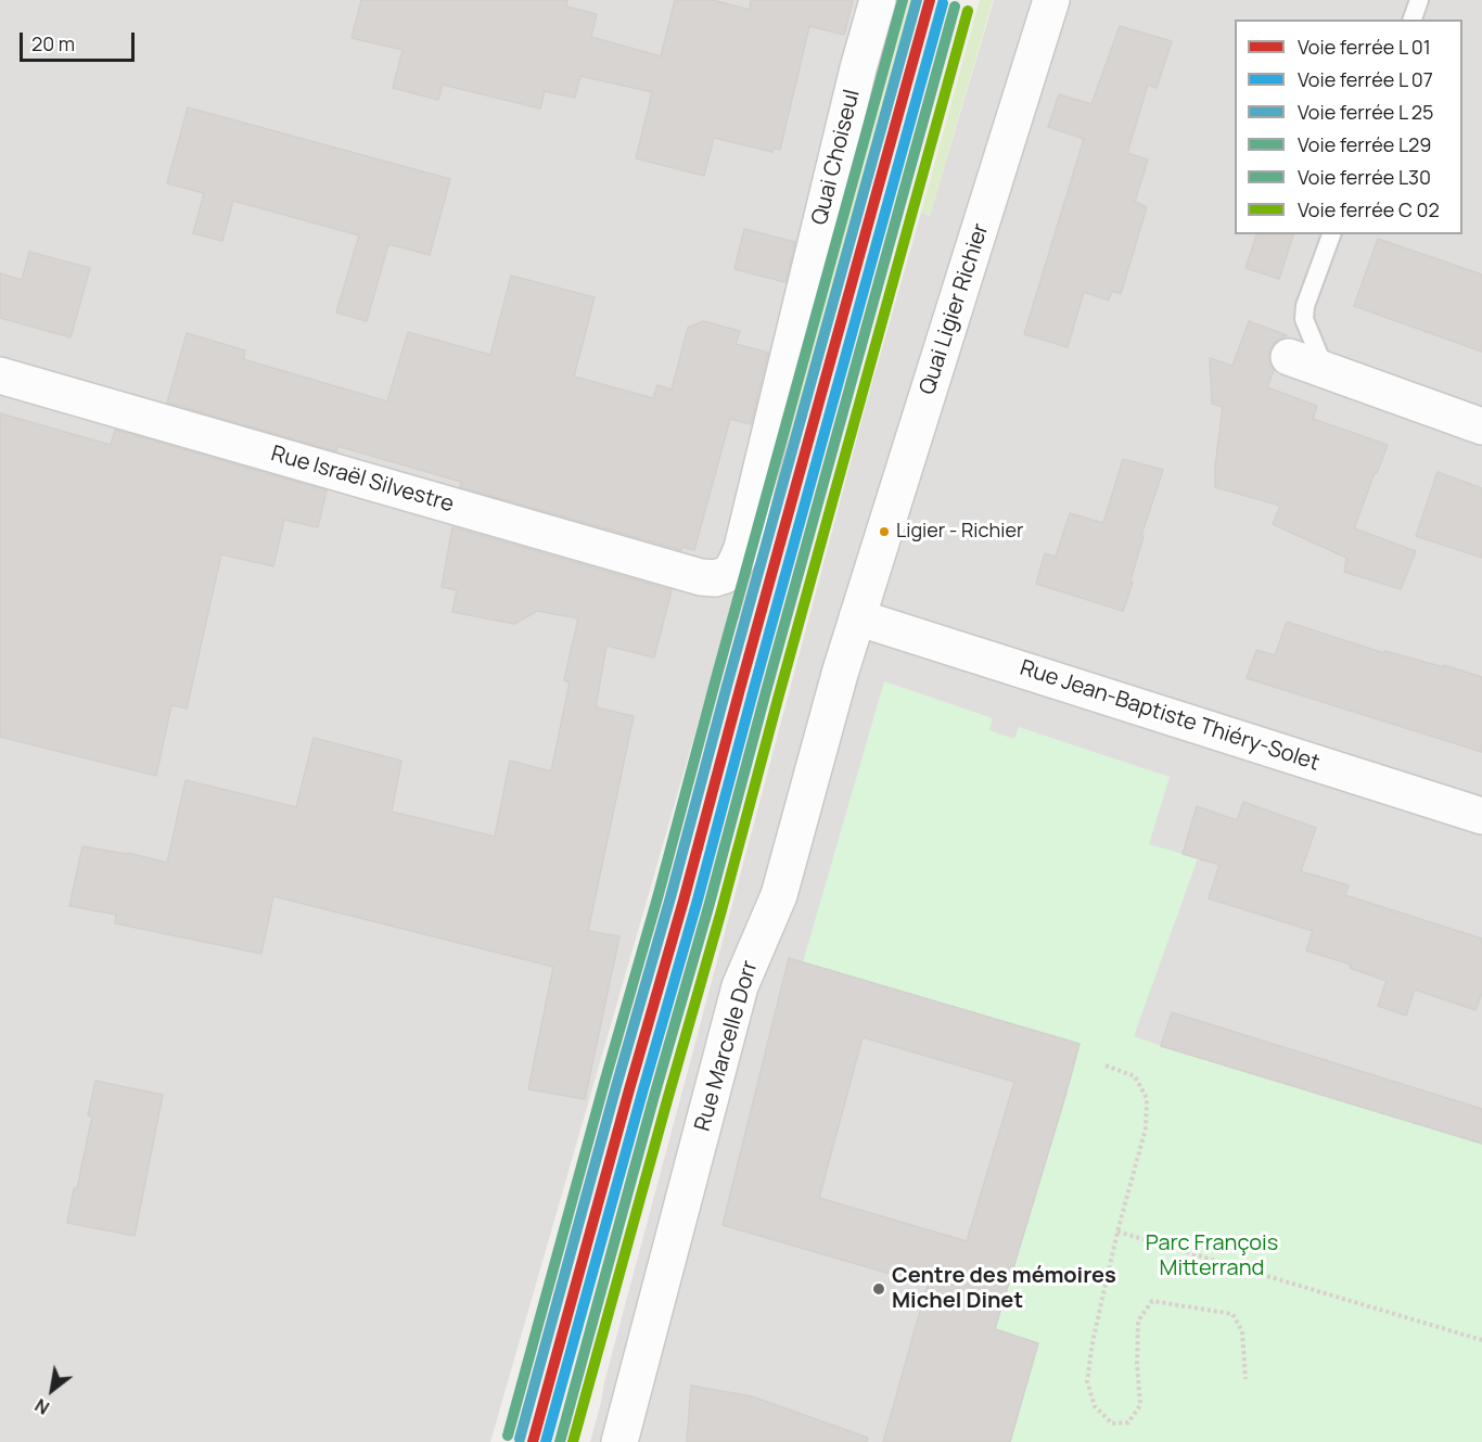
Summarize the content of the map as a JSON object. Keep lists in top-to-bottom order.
{
  "streets": {
    "street": [
      "Quai Choiseul",
      "Quai Ligier Richier",
      "Rue Israël Silvestre",
      "Rue Jean-Baptiste Thiéry-Solet",
      "Rue Marcelle Dorr"
    ]
  },
  "crossings": [
    ["Quai Choiseul", "Rue Israël Silvestre"],
    ["Quai Ligier Richier", "Rue Jean-Baptiste Thiéry-Solet"],
    ["Quai Ligier Richier", "Rue Marcelle Dorr"],
    ["Rue Jean-Baptiste Thiéry-Solet", "Rue Marcelle Dorr"]
  ],
  "parks": ["Parc François Mitterrand"],
  "places": ["Ligier - Richier", "Centre des mémoires Michel Dinet"],
  "lines": ["rail line L30", "rail line L29"],
  "legend": [
    "Voie ferrée L 01",
    "Voie ferrée L 07",
    "Voie ferrée L 25",
    "Voie ferrée L29",
    "Voie ferrée L30",
    "Voie ferrée C 02"
  ],
  "scale_bar": "20 m",
  "north": "bottom left"
}
